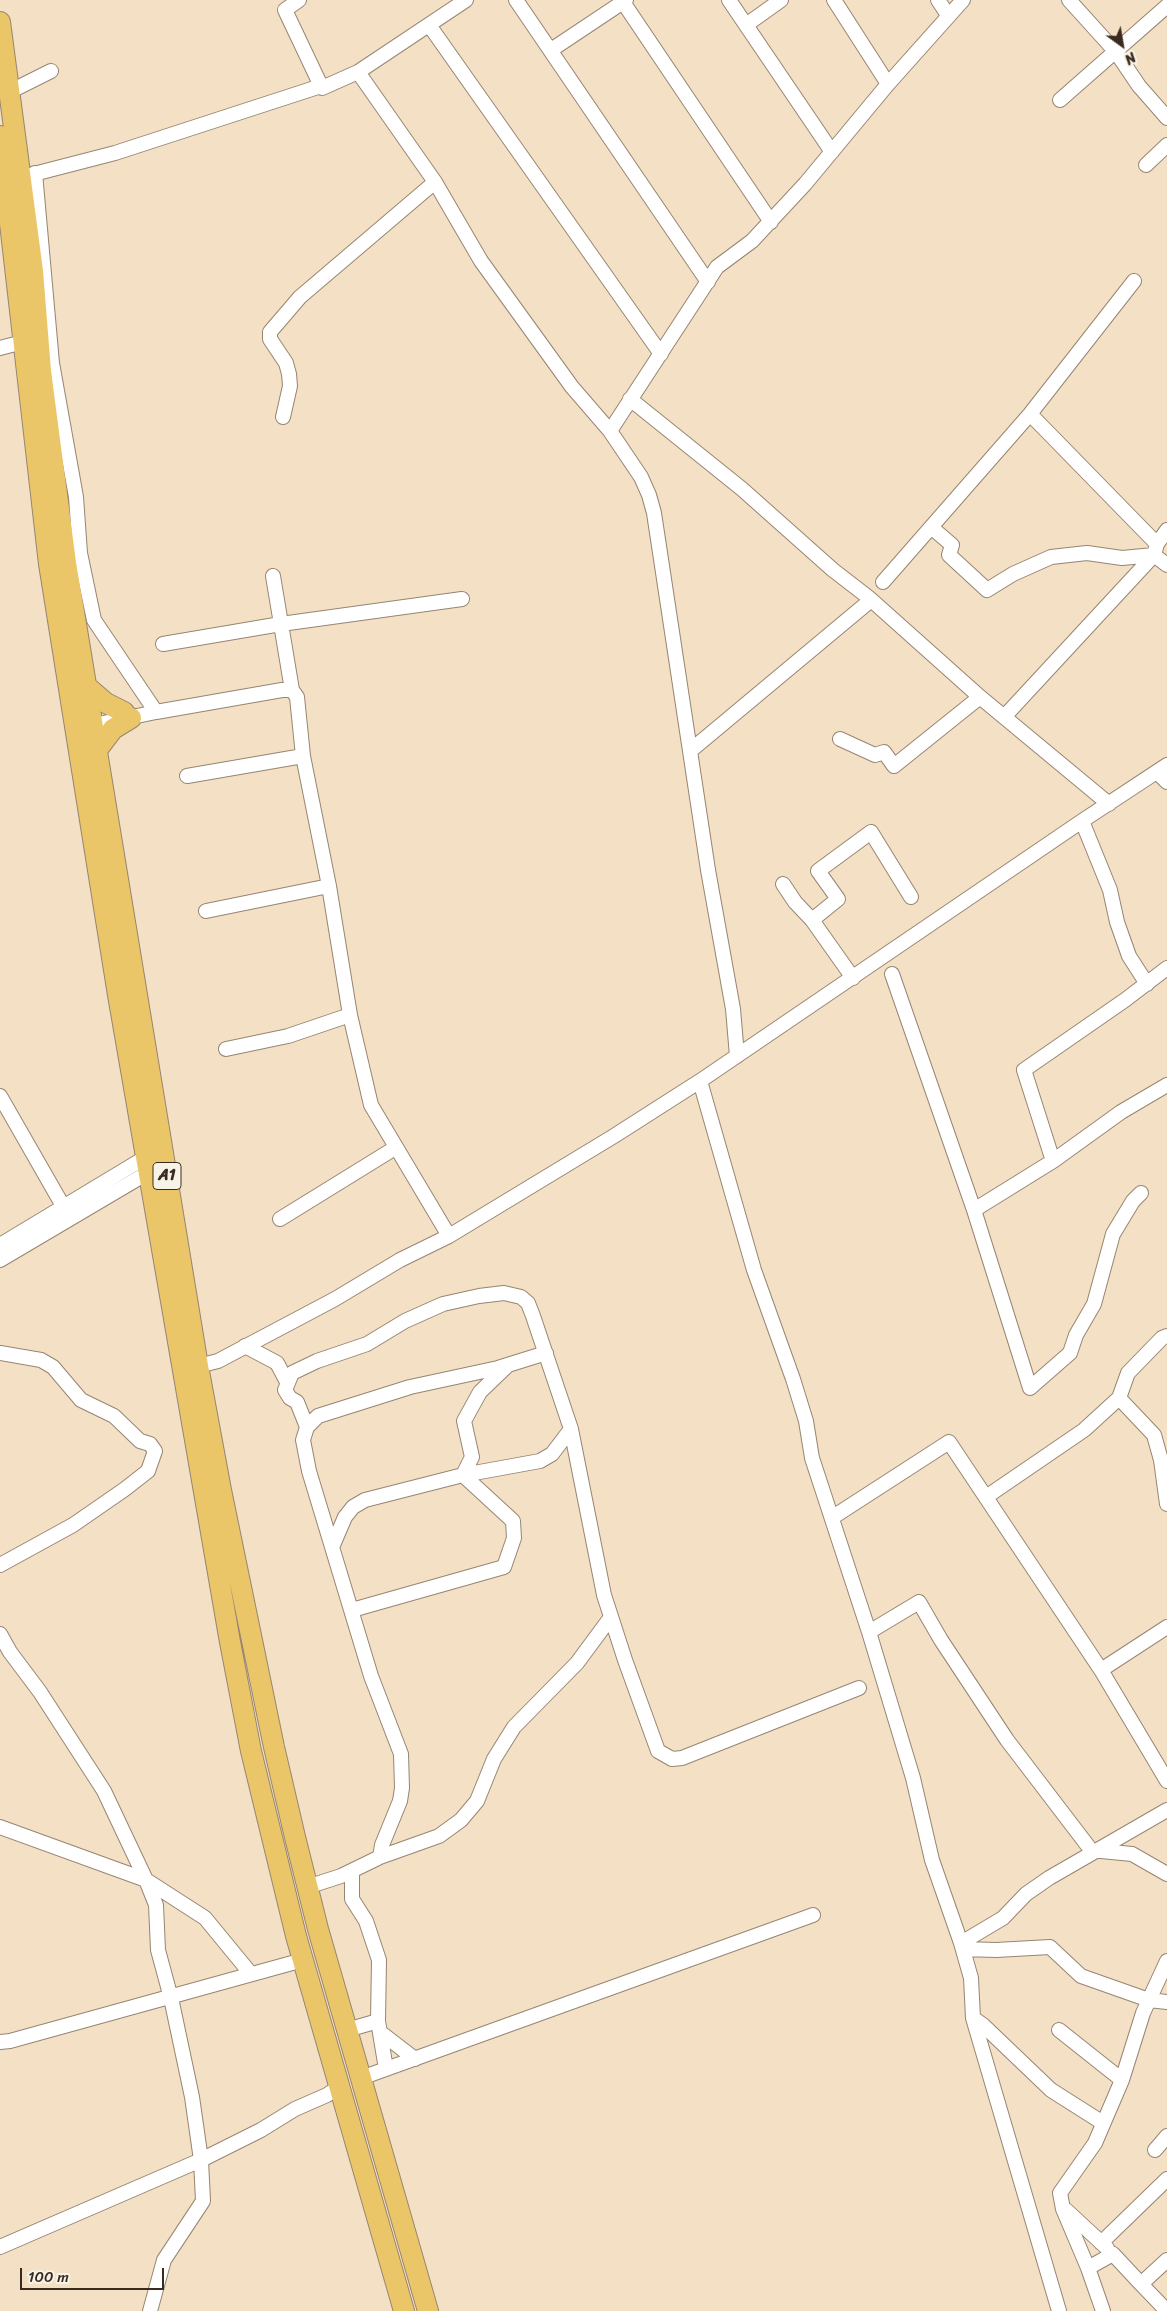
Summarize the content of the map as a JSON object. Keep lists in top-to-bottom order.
{
  "streets": {
    "highway": ["A1"]
  },
  "scale_bar": "100 m",
  "north": "bottom right"
}
